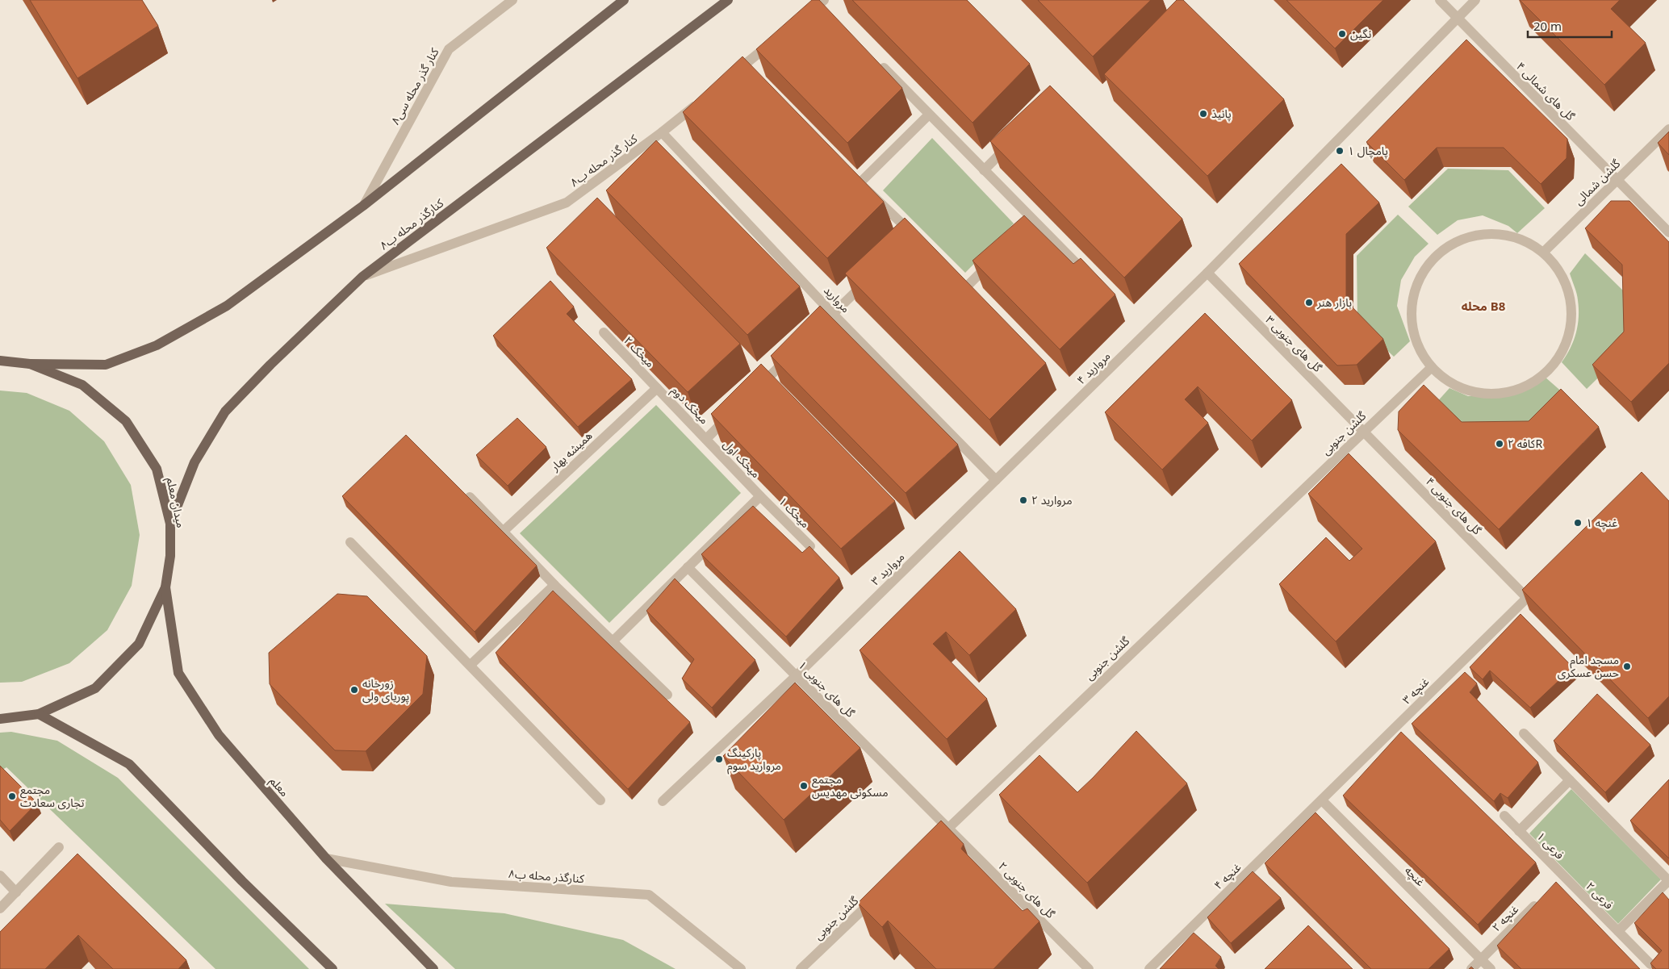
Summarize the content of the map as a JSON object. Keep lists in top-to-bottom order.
{
  "streets": {
    "main road": ["کنارگذر محله ب۸", "میدان معلم", "معلم"],
    "street": [
      "کنار گذر محله سی۸",
      "گل های شمالی ۴",
      "کنار گذر محله ب۸",
      "گلشن شمالی",
      "مروارید",
      "گل های جنوبی ۳",
      "میخک ۲",
      "مروارید ۴",
      "میخک دوم",
      "گلشن جنوبی",
      "همیشه بهار",
      "میخک اول",
      "گل های جنوبی ۴",
      "میخک ۱",
      "مروارید ۳",
      "گل های جنوبی ۱",
      "غنچه ۳",
      "فرعی ۱",
      "غنچه ۴",
      "غنچه",
      "گل های جنوبی ۲",
      "فرعی ۲",
      "غنچه ۲"
    ]
  },
  "crossings": [
    ["گل های شمالی ۴", "گلشن شمالی"],
    ["گل های شمالی ۴", "مروارید ۴"],
    ["کنار گذر محله ب۸", "کنارگذر محله ب۸"],
    ["کنار گذر محله ب۸", "مروارید"],
    ["کنارگذر محله ب۸", "میدان معلم"],
    ["کنارگذر محله ب۸", "معلم"],
    ["مروارید", "مروارید ۴"],
    ["مروارید", "مروارید ۳"],
    ["گل های جنوبی ۳", "مروارید ۴"],
    ["گل های جنوبی ۳", "گلشن جنوبی"],
    ["گل های جنوبی ۳", "گل های جنوبی ۴"],
    ["میخک ۲", "میخک دوم"],
    ["میخک ۲", "همیشه بهار"],
    ["مروارید ۴", "مروارید ۳"],
    ["میخک دوم", "همیشه بهار"],
    ["میخک دوم", "میخک اول"],
    ["گلشن جنوبی", "گل های جنوبی ۴"],
    ["گلشن جنوبی", "گل های جنوبی ۱"],
    ["گلشن جنوبی", "گل های جنوبی ۲"],
    ["میخک اول", "میخک ۱"],
    ["میدان معلم", "معلم"],
    ["گل های جنوبی ۴", "غنچه ۳"],
    ["مروارید ۳", "گل های جنوبی ۱"],
    ["گل های جنوبی ۱", "گل های جنوبی ۲"],
    ["غنچه ۳", "غنچه ۴"],
    ["غنچه ۳", "غنچه"],
    ["فرعی ۱", "فرعی ۲"],
    ["غنچه ۴", "غنچه"],
    ["غنچه", "غنچه ۲"]
  ],
  "districts": ["محله B8"],
  "places": [
    "نگین",
    "پانیذ",
    "پامچال ۱",
    "بازار هنر",
    "کافه ۲R",
    "مروارید ۲",
    "غنچه ۱",
    "مسجد امام حسن عسکری",
    "زورخانه پوریای ولی",
    "پارکینگ مروارید سوم",
    "مجتمع مسکونی مهدیس",
    "مجتمع تجاری سعادت"
  ],
  "scale_bar": "20 m"
}
